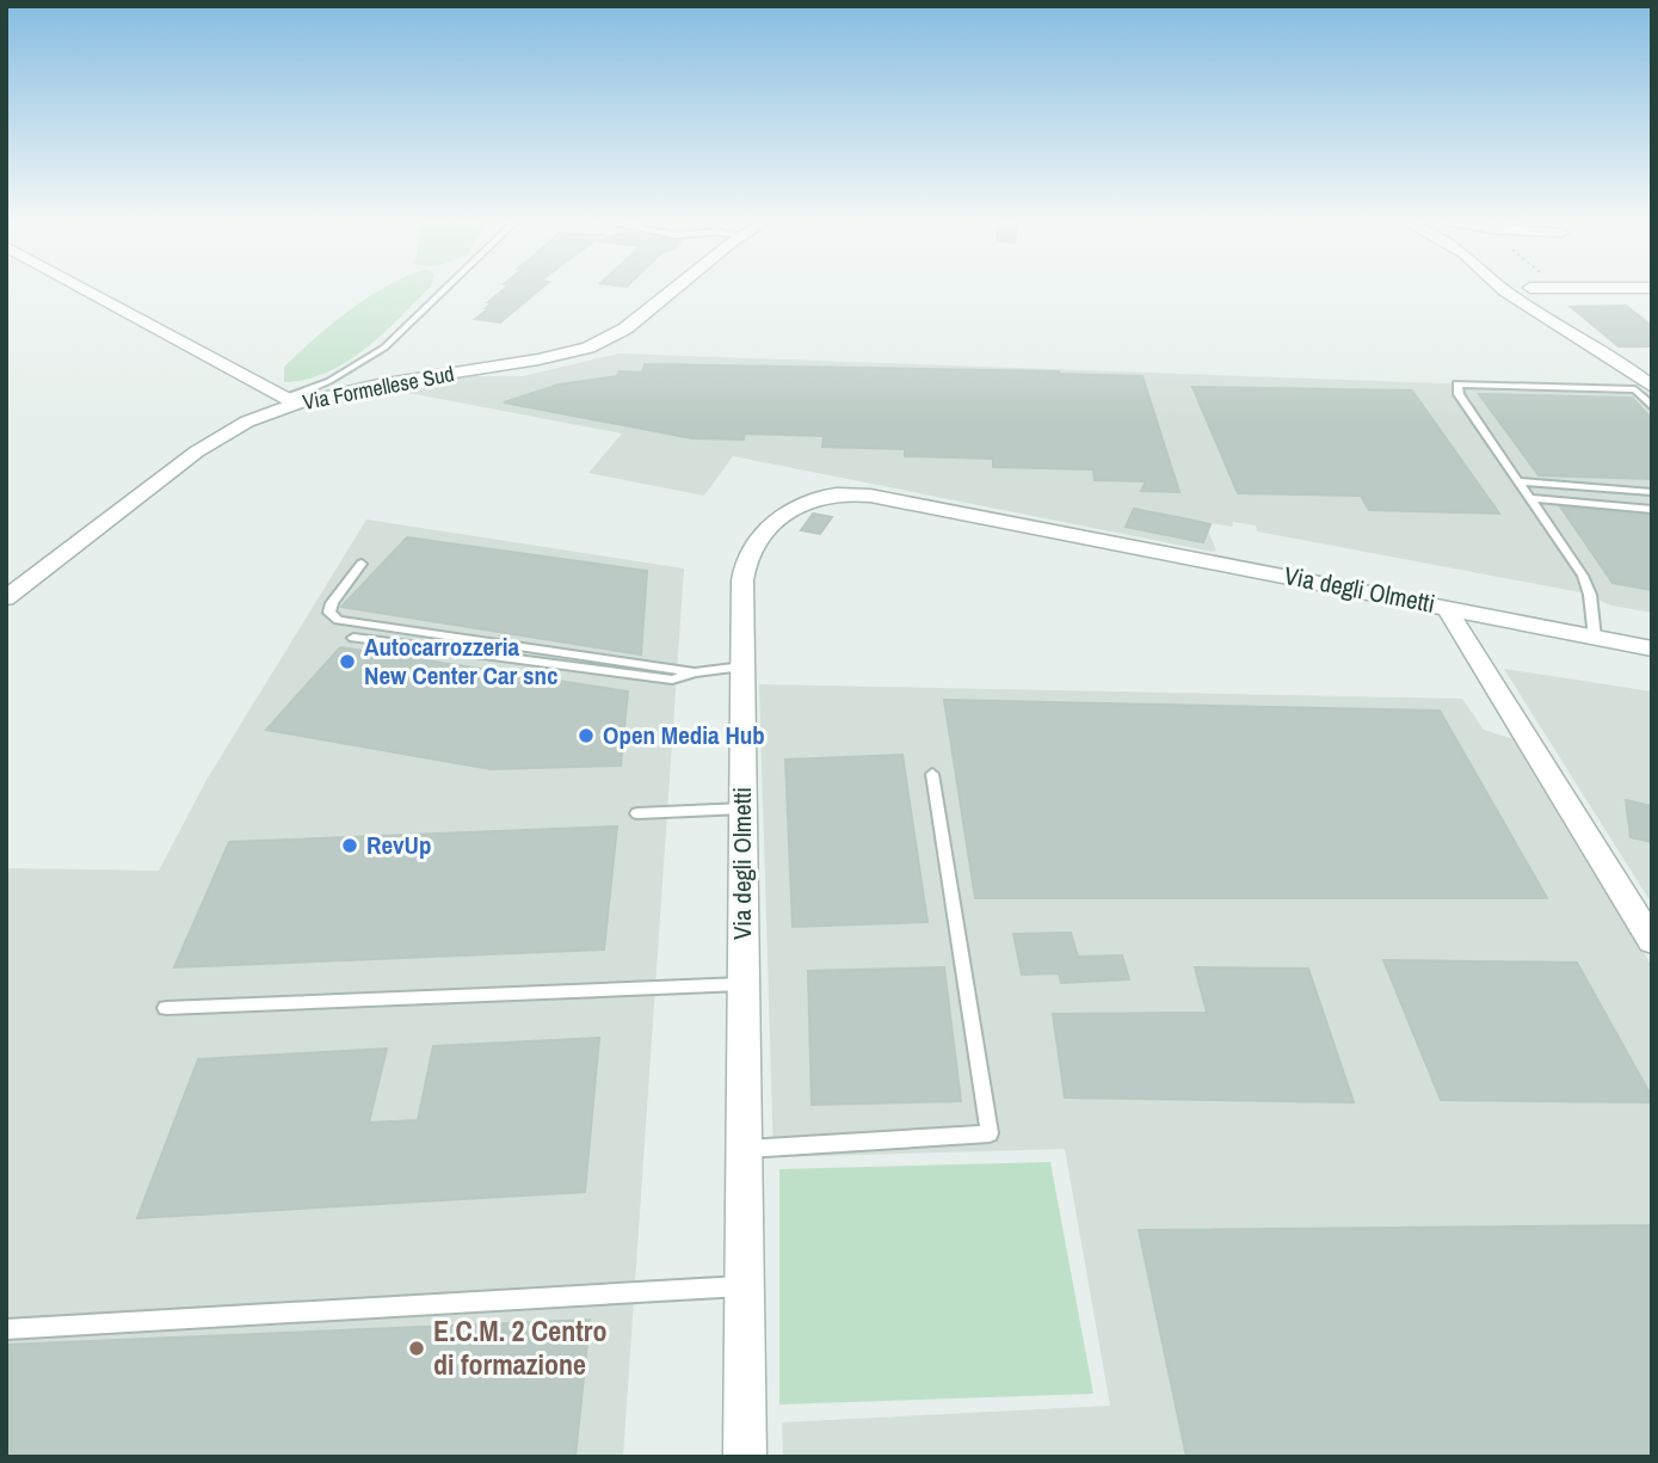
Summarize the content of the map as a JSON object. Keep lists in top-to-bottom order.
{
  "streets": {
    "street": ["Via Formellese Sud", "Via degli Olmetti"]
  },
  "places": [
    "Autocarrozzeria New Center Car snc",
    "Open Media Hub",
    "RevUp",
    "E.C.M. 2 Centro di formazione"
  ]
}
